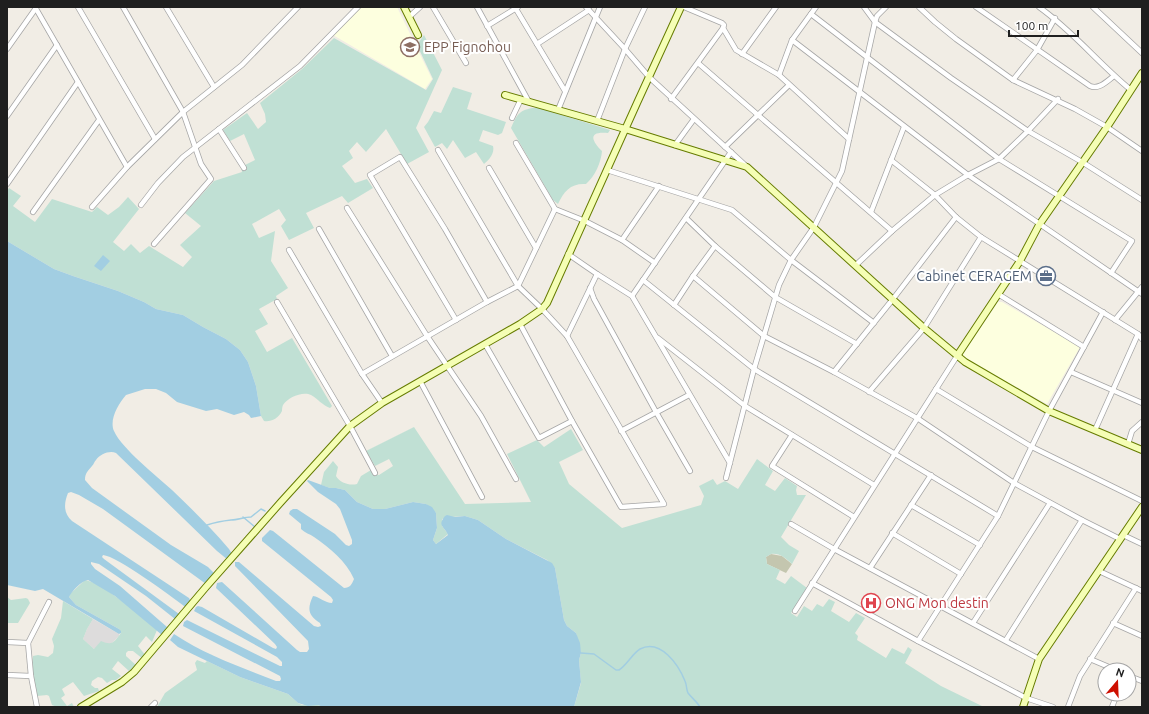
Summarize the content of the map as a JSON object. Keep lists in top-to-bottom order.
{
  "places": {
    "school or university": ["EPP Fignohou"],
    "office": ["Cabinet CERAGEM"],
    "hospital": ["ONG Mon destin"]
  },
  "scale_bar": "100 m",
  "north": "top"
}
